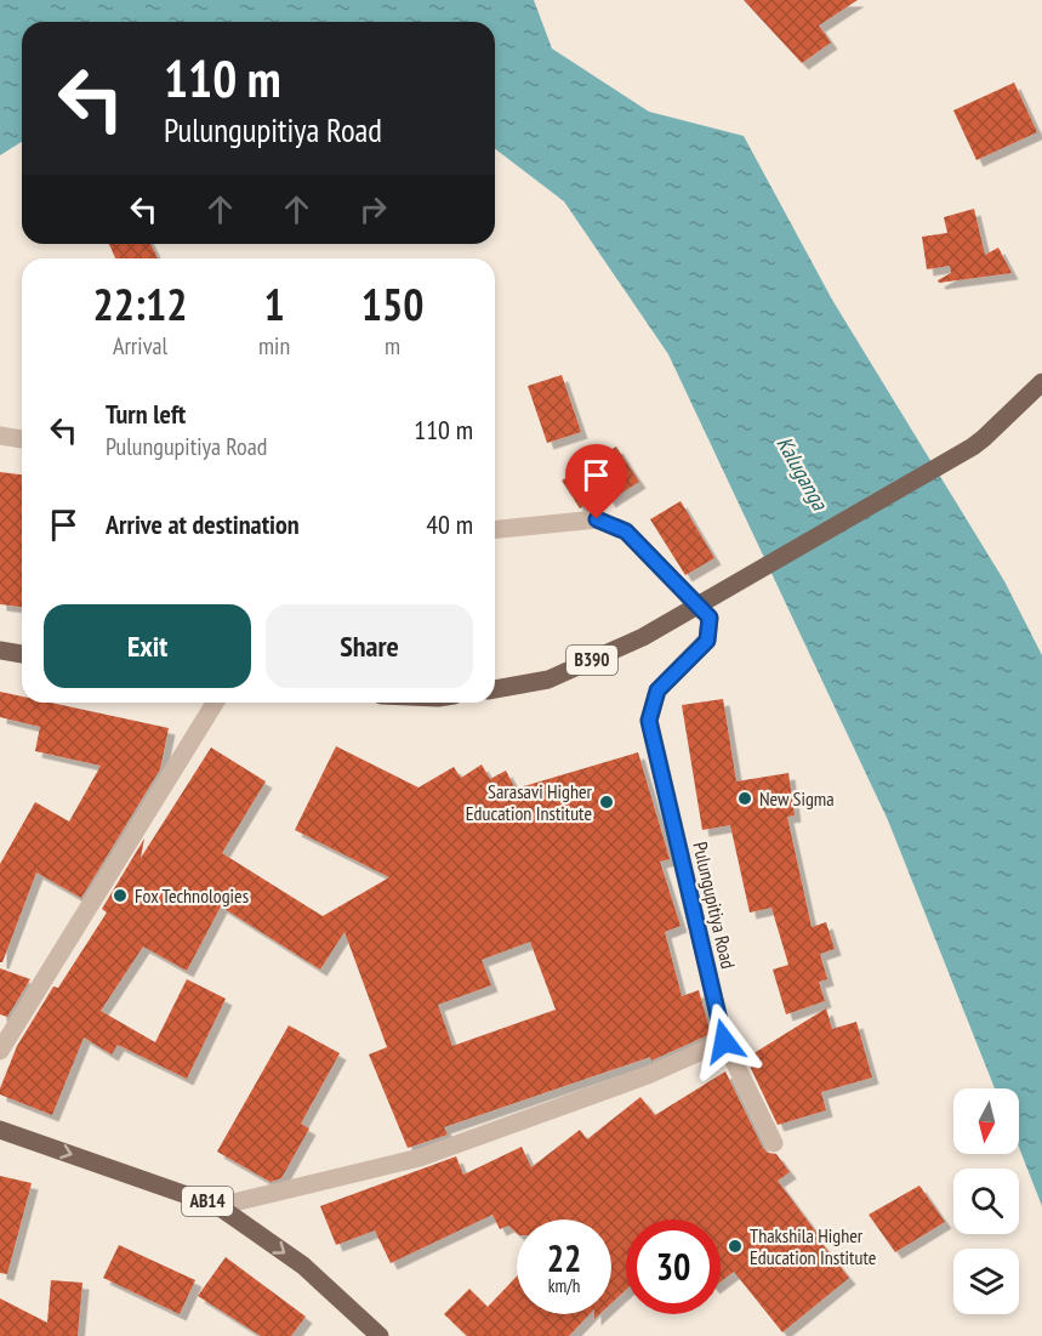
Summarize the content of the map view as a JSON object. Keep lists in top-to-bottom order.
{
  "streets": {
    "main road": ["B390", "AB14"],
    "street": ["Pulungupitiya Road"]
  },
  "water": ["Kaluganga"],
  "places": [
    "New Sigma",
    "Sarasavi Higher Education Institute",
    "Fox Technologies",
    "Thakshila Higher Education Institute"
  ],
  "north": "bottom",
  "page": {
    "turn": ["110 m", "Pulungupitiya Road"],
    "eta": [
      "22:12",
      "Arrival",
      "1",
      "min",
      "150",
      "m"
    ],
    "list": [
      {
        "name": "Turn left",
        "note": "Pulungupitiya Road",
        "value": "110 m"
      },
      {
        "name": "Arrive at destination",
        "value": "40 m"
      }
    ],
    "buttons": ["Exit", "Share"],
    "speed": "22 km/h",
    "limit": "30"
  }
}
